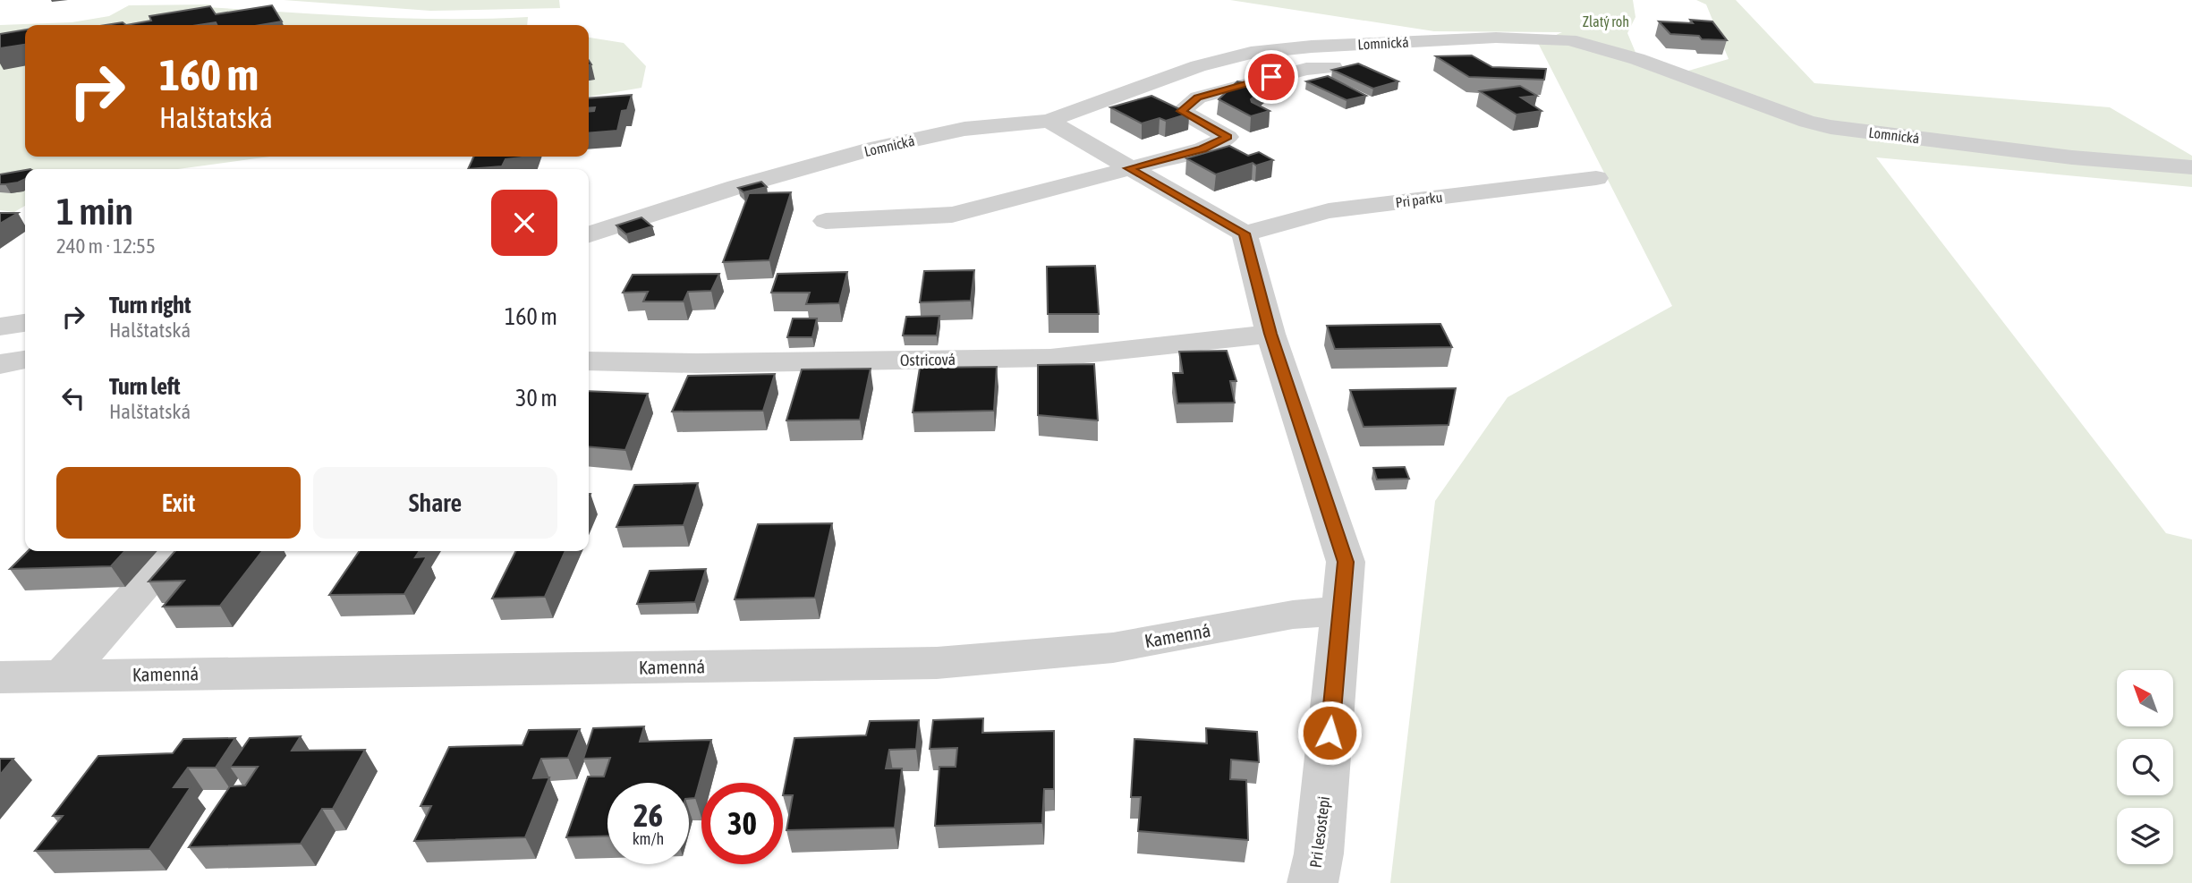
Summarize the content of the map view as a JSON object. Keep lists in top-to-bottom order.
{
  "streets": {
    "street": [
      "Lomnická",
      "Pri parku",
      "Ostricová",
      "Kamenná",
      "Pri lesostepi"
    ]
  },
  "crossings": [
    ["Pri parku", "Pri lesostepi"],
    ["Ostricová", "Pri lesostepi"],
    ["Kamenná", "Pri lesostepi"]
  ],
  "parks": ["Zlatý roh"],
  "north": "top left",
  "page": {
    "turn": ["160 m", "Halštatská"],
    "heading": ["1 min", "240 m · 12:55"],
    "list": [
      {
        "name": "Turn right",
        "note": "Halštatská",
        "value": "160 m"
      },
      {
        "name": "Turn left",
        "note": "Halštatská",
        "value": "30 m"
      }
    ],
    "buttons": ["Exit", "Share"],
    "speed": "26 km/h",
    "limit": "30"
  }
}
